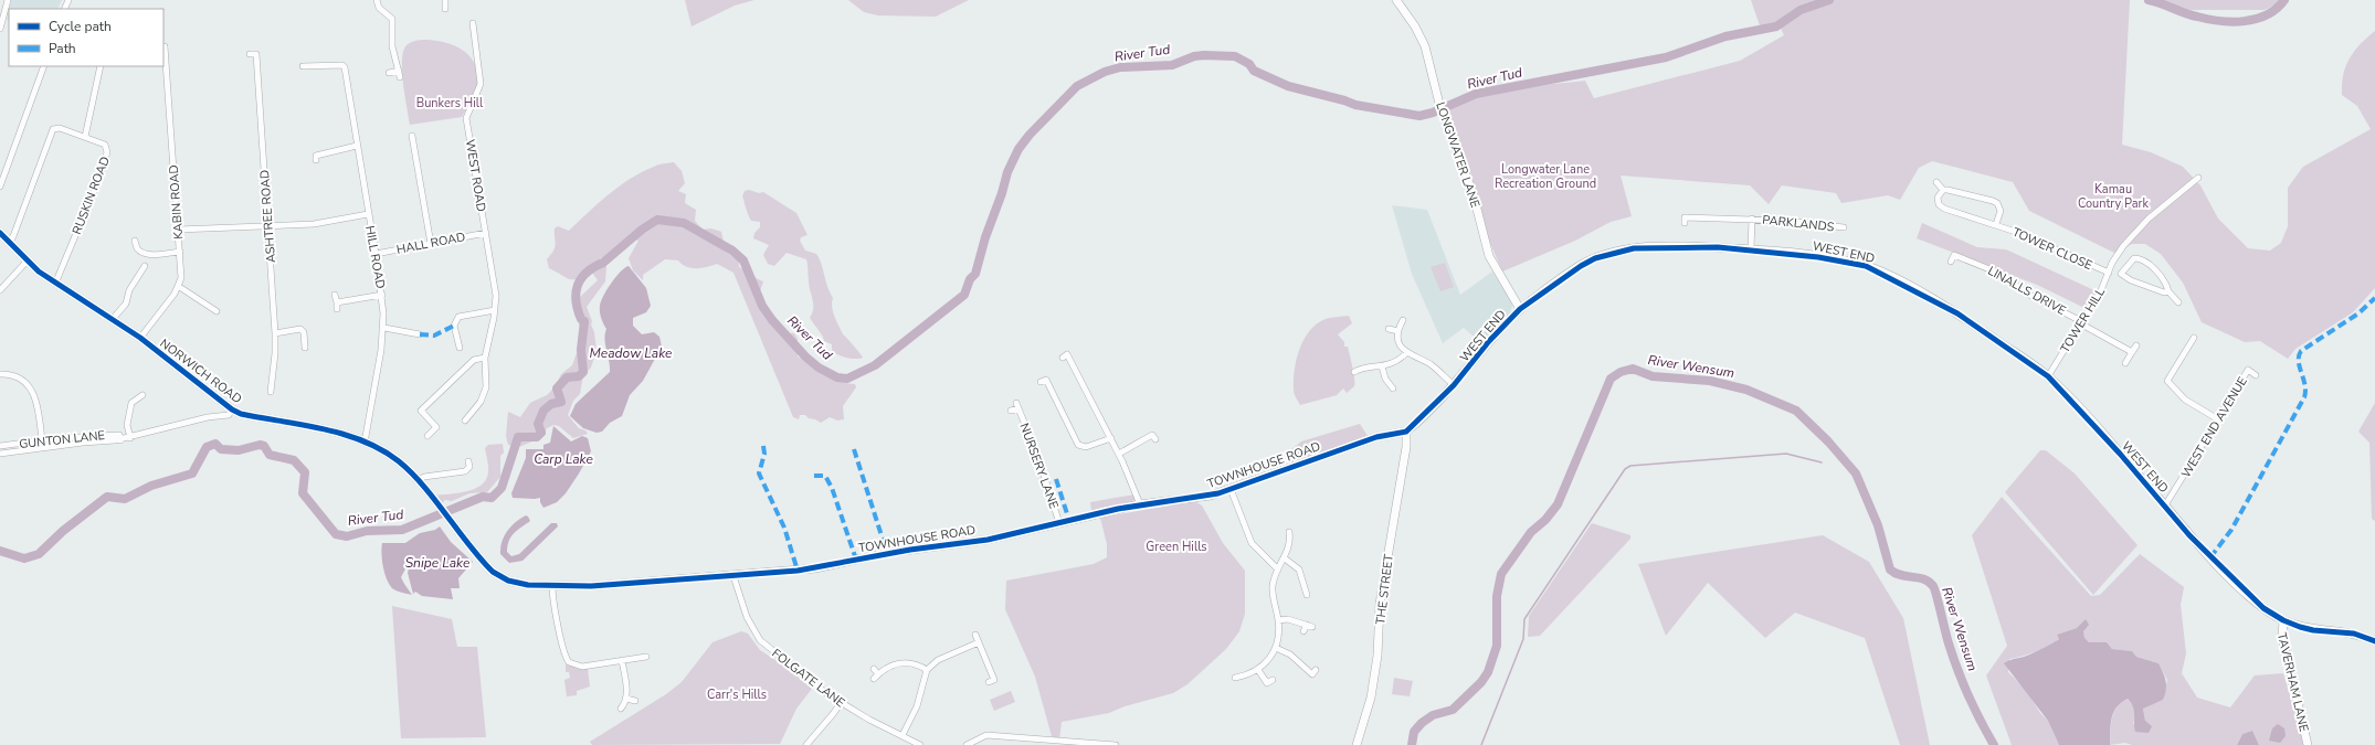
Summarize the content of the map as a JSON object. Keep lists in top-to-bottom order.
{
  "streets": {
    "street": [
      "LONGWATER LANE",
      "WEST ROAD",
      "RUSKIN ROAD",
      "KABIN ROAD",
      "ASHTREE ROAD",
      "PARKLANDS",
      "HALL ROAD",
      "TOWER CLOSE",
      "WEST END",
      "HILL ROAD",
      "LINALLS DRIVE",
      "TOWER HILL",
      "NORWICH ROAD",
      "WEST END AVENUE",
      "GUNTON LANE",
      "TOWNHOUSE ROAD",
      "NURSERY LANE",
      "THE STREET",
      "FOLGATE LANE",
      "TAVERHAM LANE"
    ]
  },
  "crossings": [
    ["LONGWATER LANE", "WEST END"],
    ["WEST ROAD", "HALL ROAD"],
    ["RUSKIN ROAD", "NORWICH ROAD"],
    ["KABIN ROAD", "NORWICH ROAD"],
    ["PARKLANDS", "WEST END"],
    ["HALL ROAD", "HILL ROAD"],
    ["TOWER CLOSE", "TOWER HILL"],
    ["WEST END", "TOWER HILL"],
    ["WEST END", "WEST END AVENUE"],
    ["WEST END", "TOWNHOUSE ROAD"],
    ["WEST END", "THE STREET"],
    ["WEST END", "TAVERHAM LANE"],
    ["HILL ROAD", "NORWICH ROAD"],
    ["LINALLS DRIVE", "TOWER HILL"],
    ["NORWICH ROAD", "GUNTON LANE"],
    ["NORWICH ROAD", "TOWNHOUSE ROAD"],
    ["TOWNHOUSE ROAD", "NURSERY LANE"],
    ["TOWNHOUSE ROAD", "THE STREET"],
    ["TOWNHOUSE ROAD", "FOLGATE LANE"]
  ],
  "water": [
    "River Tud",
    "Meadow Lake",
    "River Wensum",
    "Carp Lake",
    "Snipe Lake"
  ],
  "parks": [
    "Bunkers Hill",
    "Longwater Lane Recreation Ground",
    "Kamau Country Park",
    "Green Hills",
    "Carr's Hills"
  ],
  "legend": ["Cycle path", "Path"]
}
